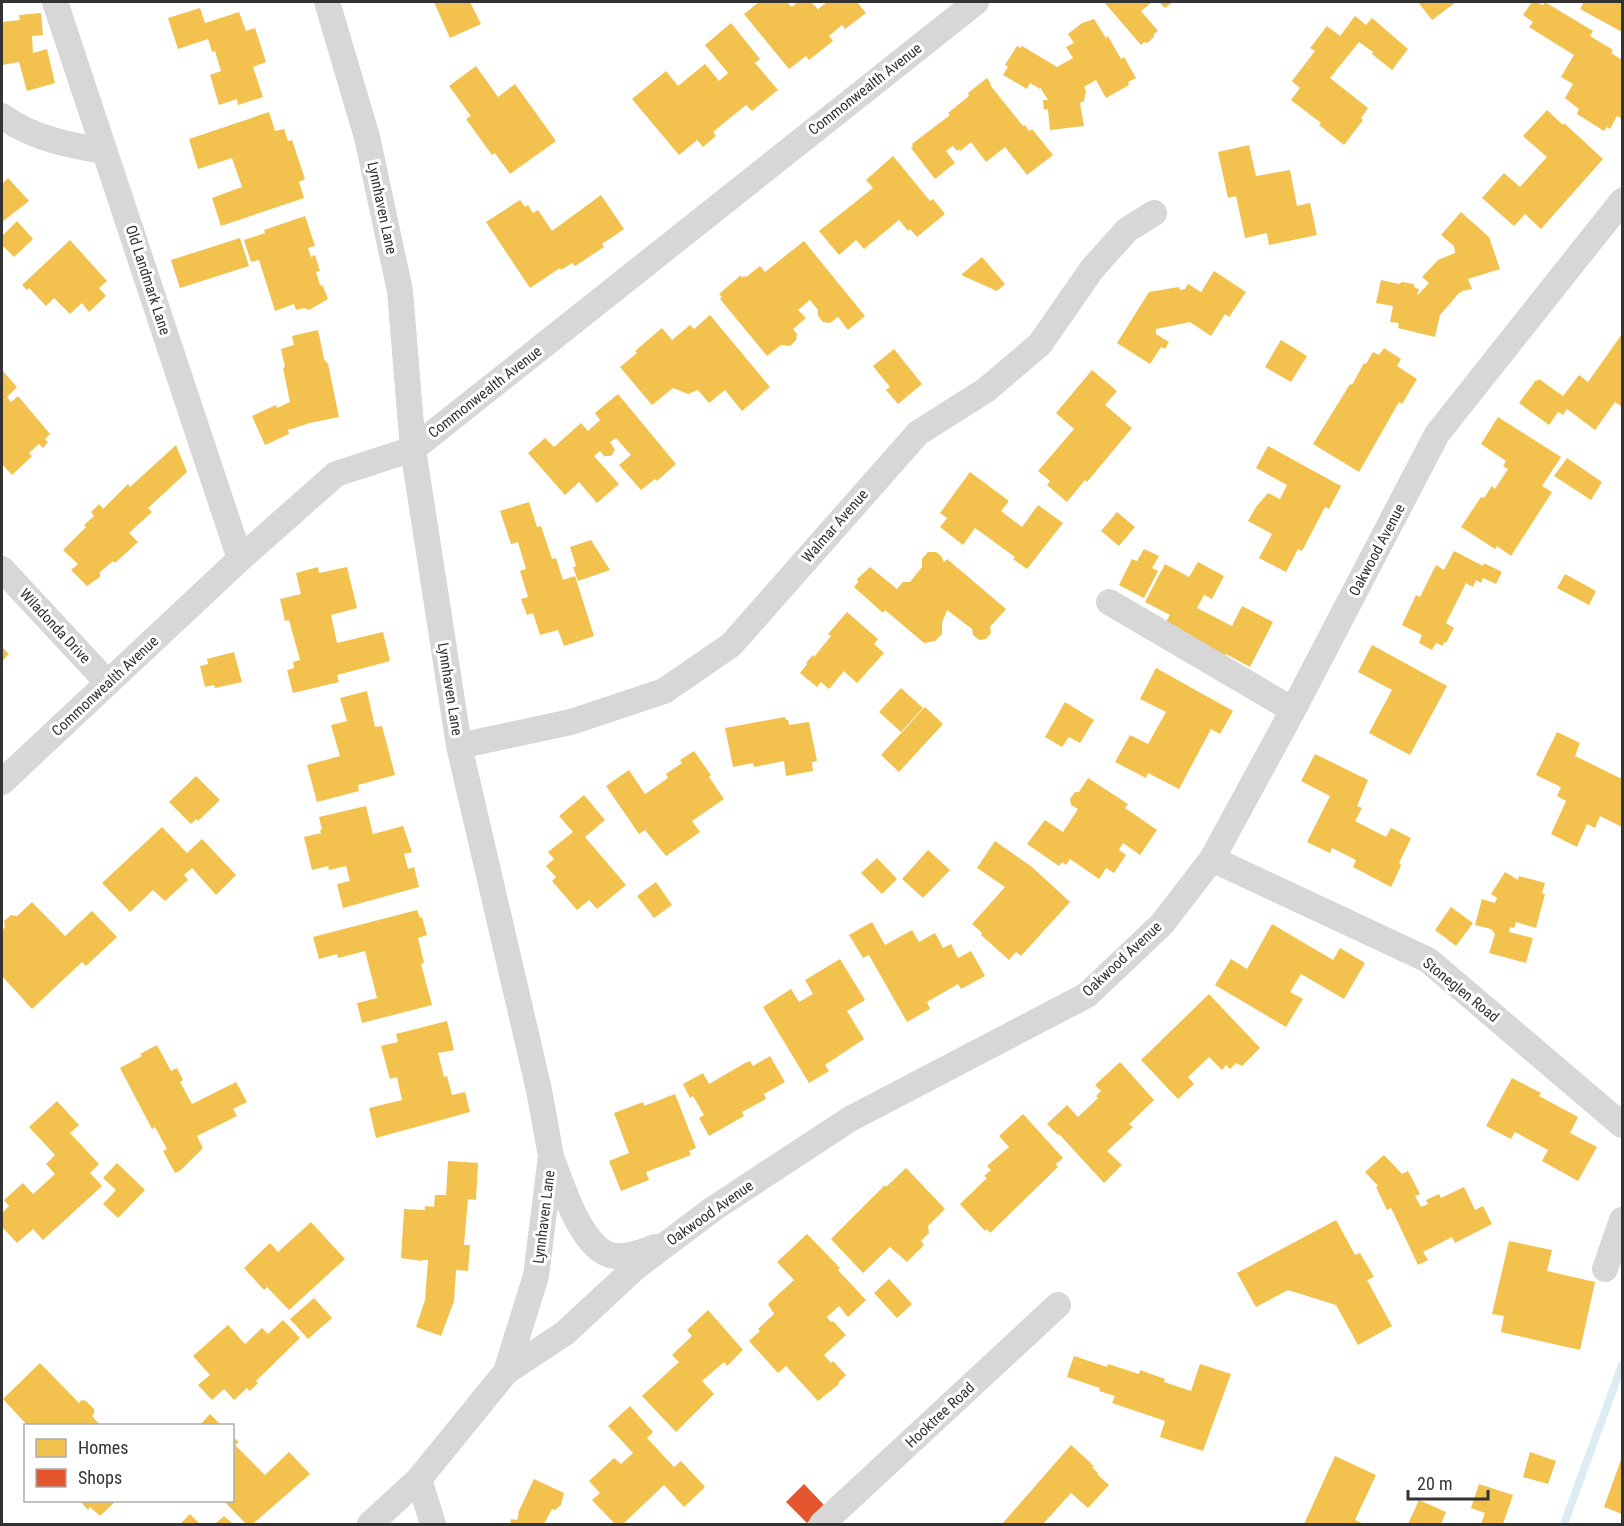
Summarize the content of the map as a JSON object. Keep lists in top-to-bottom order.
{
  "streets": {
    "street": [
      "Commonwealth Avenue",
      "Lynnhaven Lane",
      "Old Landmark Lane",
      "Walmar Avenue",
      "Oakwood Avenue",
      "Wiladonda Drive",
      "Stoneglen Road",
      "Hooktree Road"
    ]
  },
  "crossings": [
    ["Commonwealth Avenue", "Lynnhaven Lane"],
    ["Commonwealth Avenue", "Old Landmark Lane"],
    ["Commonwealth Avenue", "Wiladonda Drive"],
    ["Lynnhaven Lane", "Walmar Avenue"],
    ["Lynnhaven Lane", "Oakwood Avenue"],
    ["Oakwood Avenue", "Stoneglen Road"]
  ],
  "legend": ["Homes", "Shops"],
  "scale_bar": "20 m"
}
